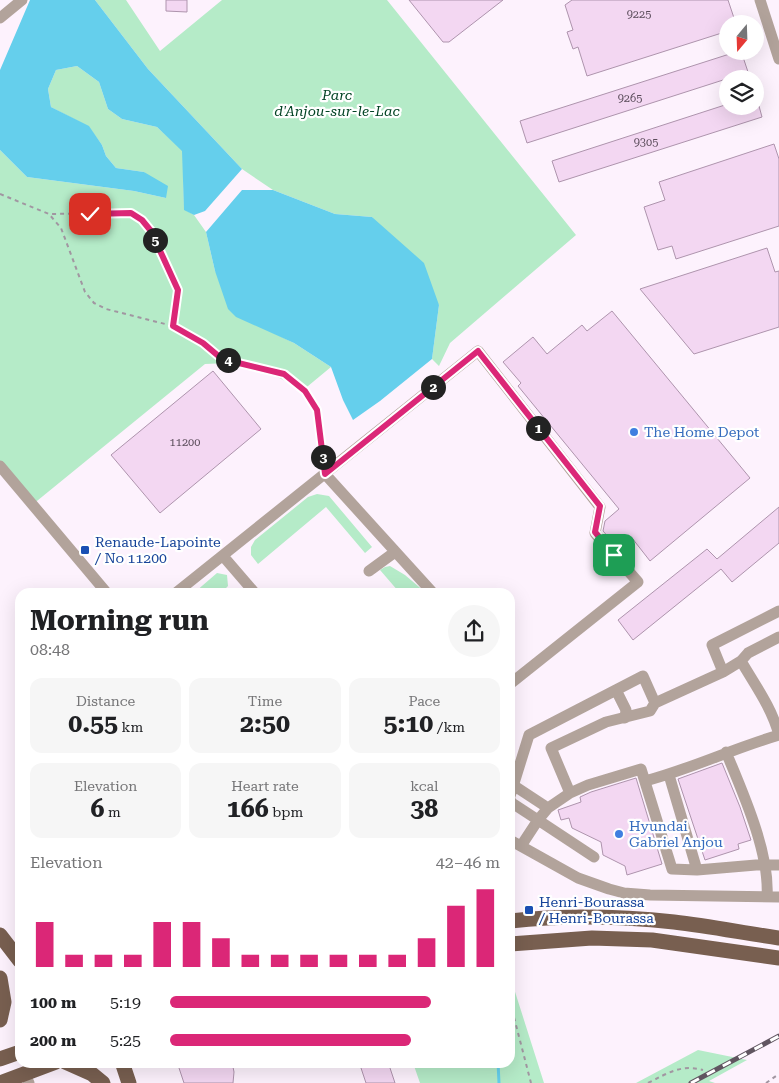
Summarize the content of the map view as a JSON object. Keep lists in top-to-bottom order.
{
  "parks": ["Parc d'Anjou-sur-le-Lac"],
  "places": {
    "other": ["The Home Depot", "Hyundai Gabriel Anjou"],
    "transit": ["Renaude-Lapointe / No 11200", "Henri-Bourassa / Henri-Bourassa"]
  },
  "house_numbers": [
    "9225",
    "9265",
    "9305",
    "11200"
  ],
  "north": "bottom",
  "page": {
    "pins": [
      "5",
      "4",
      "2",
      "1",
      "3"
    ],
    "heading": ["Morning run", "08:48"],
    "stats": [
      ["Distance", "0.55 km"],
      ["Time", "2:50"],
      ["Pace", "5:10 /km"],
      ["Elevation", "6 m"],
      ["Heart rate", "166 bpm"],
      ["kcal", "38"]
    ],
    "chart": ["Elevation", "42–46 m"],
    "list": [
      {
        "name": "100 m",
        "note": "5:19"
      },
      {
        "name": "200 m",
        "note": "5:25"
      }
    ]
  }
}
